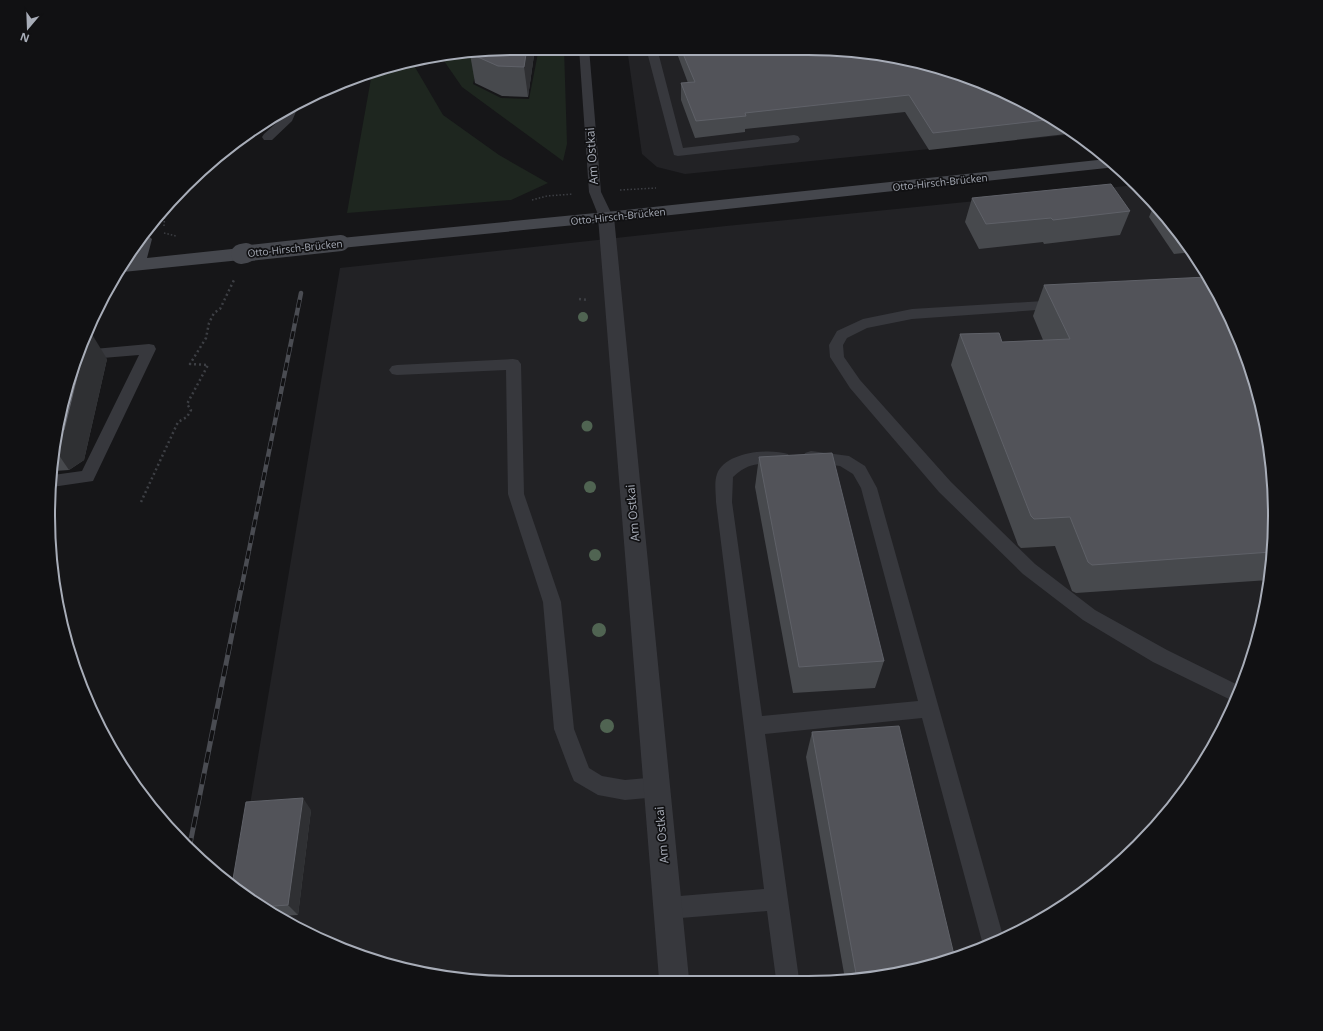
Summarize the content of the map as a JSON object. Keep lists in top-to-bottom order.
{
  "streets": {
    "main road": ["Otto-Hirsch-Brücken"],
    "street": ["Am Ostkai"]
  },
  "crossings": [
    ["Am Ostkai", "Otto-Hirsch-Brücken"]
  ],
  "north": "bottom"
}
